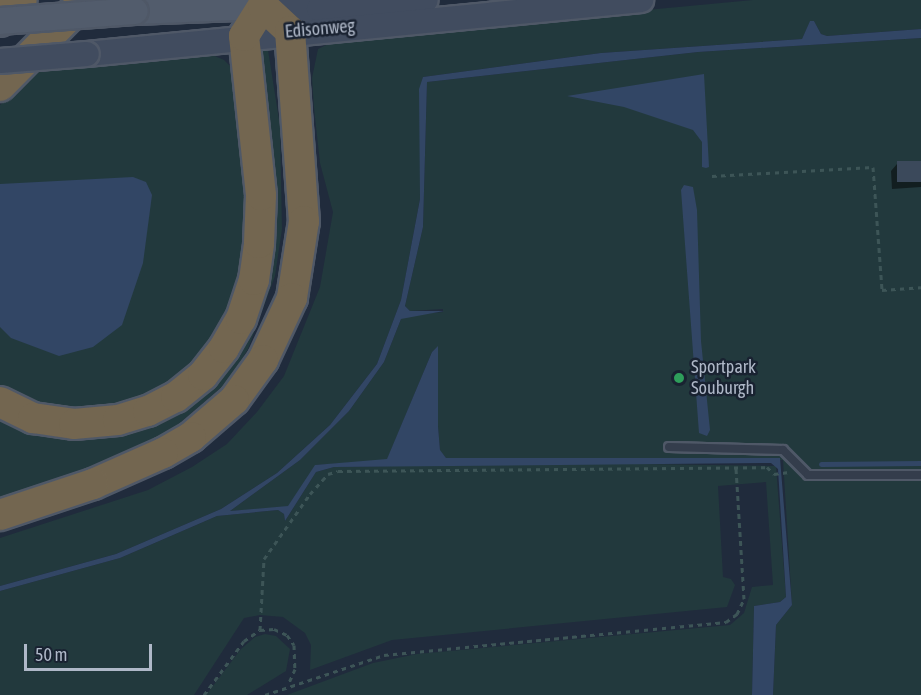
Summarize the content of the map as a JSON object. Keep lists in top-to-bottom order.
{
  "streets": {
    "main road": ["Edisonweg"]
  },
  "places": ["Sportpark Souburgh"],
  "scale_bar": "50 m"
}
